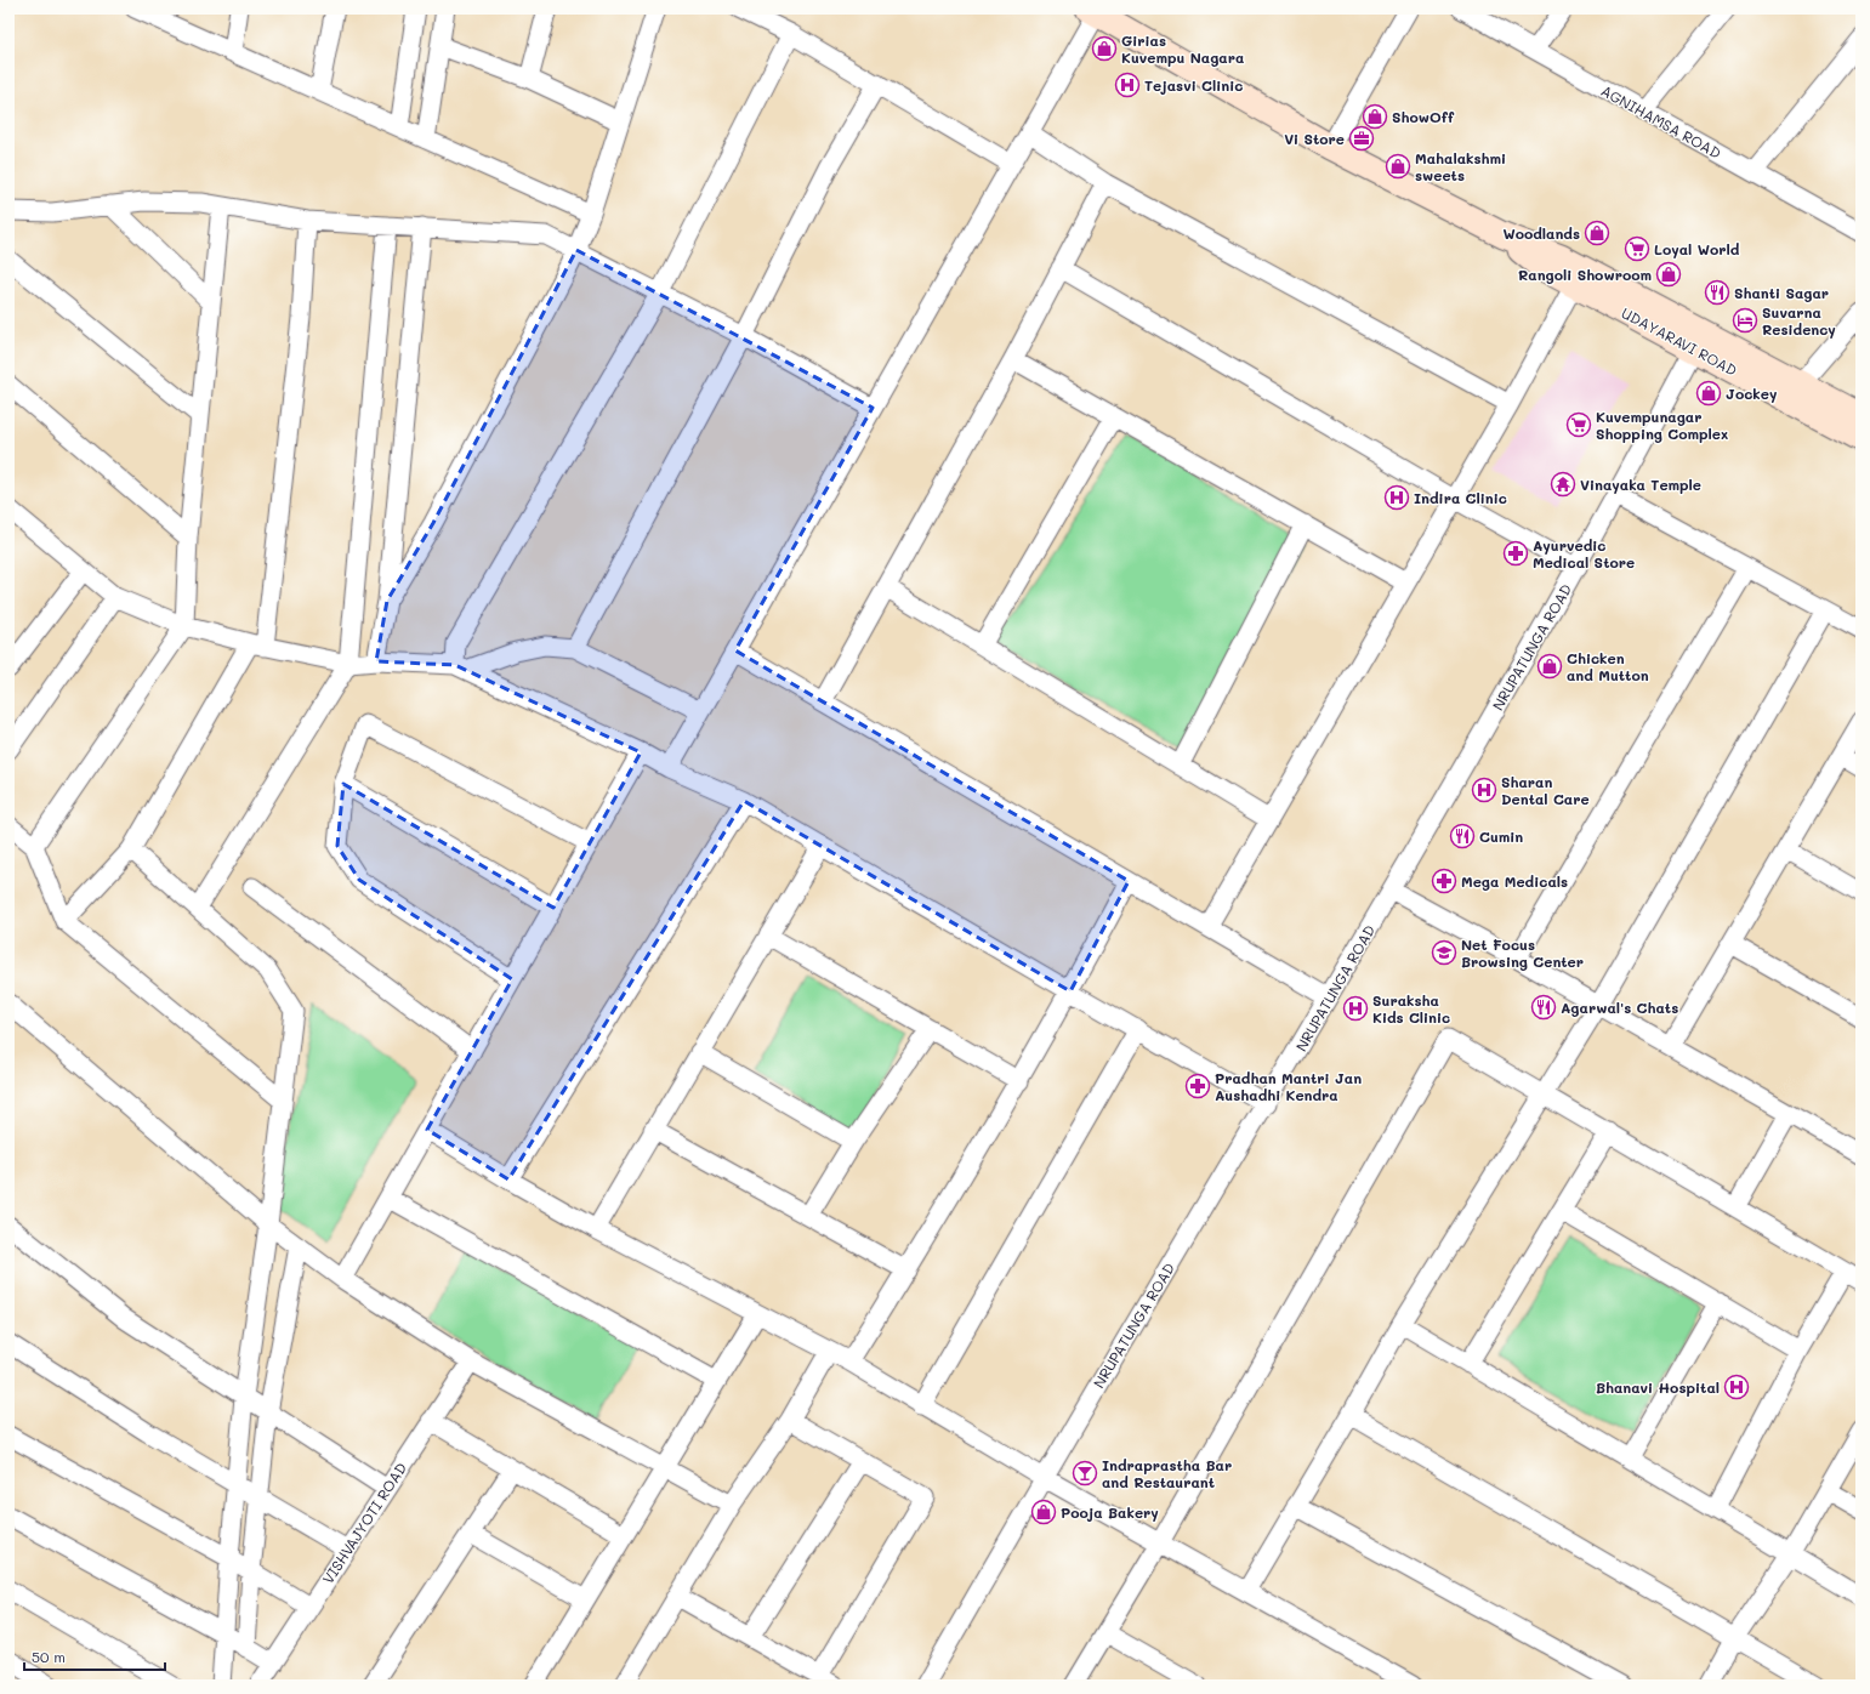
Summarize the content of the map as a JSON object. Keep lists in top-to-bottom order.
{
  "streets": {
    "street": [
      "AGNIHAMSA ROAD",
      "UDAYARAVI ROAD",
      "NRUPATUNGA ROAD",
      "VISHVAJYOTI ROAD"
    ]
  },
  "crossings": [
    ["UDAYARAVI ROAD", "NRUPATUNGA ROAD"]
  ],
  "places": {
    "shop": [
      "Girias Kuvempu Nagara",
      "ShowOff",
      "Mahalakshmi sweets",
      "Woodlands",
      "Rangoli Showroom",
      "Jockey",
      "Chicken and Mutton",
      "Pooja Bakery"
    ],
    "hospital": [
      "Tejasvi Clinic",
      "Indira Clinic",
      "Sharan Dental Care",
      "Suraksha Kids Clinic",
      "Bhanavi Hospital"
    ],
    "office": ["Vi Store"],
    "supermarket": ["Loyal World", "Kuvempunagar Shopping Complex"],
    "restaurant": ["Shanti Sagar", "Cumin", "Agarwal's Chats"],
    "hotel": ["Suvarna Residency"],
    "temple": ["Vinayaka Temple"],
    "pharmacy": ["Ayurvedic Medical Store", "Mega Medicals", "Pradhan Mantri Jan Aushadhi Kendra"],
    "school or university": ["Net Focus Browsing Center"],
    "bar": ["Indraprastha Bar and Restaurant"]
  },
  "scale_bar": "50 m"
}
